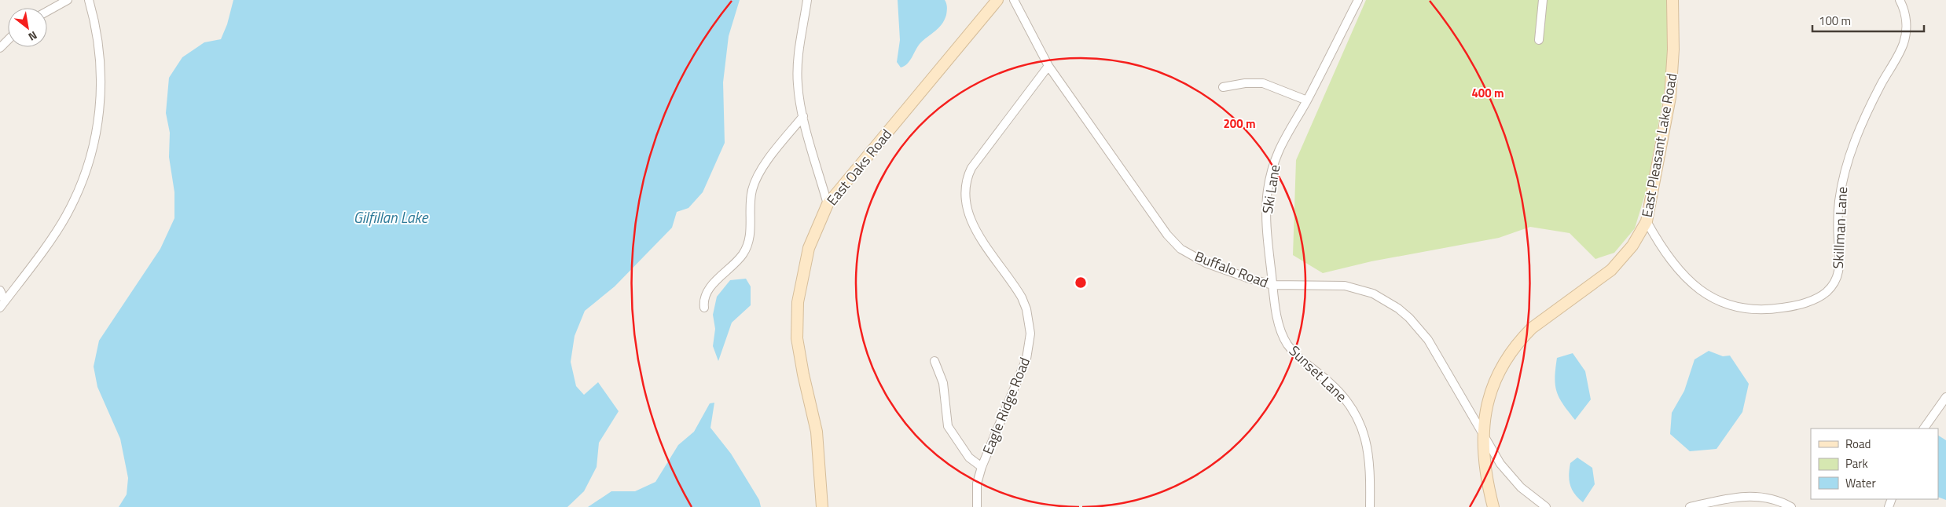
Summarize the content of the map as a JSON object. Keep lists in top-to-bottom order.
{
  "streets": {
    "street": [
      "East Pleasant Lake Road",
      "East Oaks Road",
      "Ski Lane",
      "Skillman Lane",
      "Buffalo Road",
      "Sunset Lane",
      "Eagle Ridge Road"
    ]
  },
  "crossings": [
    ["East Pleasant Lake Road", "Skillman Lane"],
    ["East Pleasant Lake Road", "Buffalo Road"],
    ["Ski Lane", "Buffalo Road"],
    ["Ski Lane", "Sunset Lane"],
    ["Buffalo Road", "Sunset Lane"],
    ["Buffalo Road", "Eagle Ridge Road"]
  ],
  "water": ["Gilfillan Lake"],
  "legend": ["Road", "Park", "Water"],
  "scale_bar": "100 m",
  "north": "bottom right",
  "rings": ["400 m", "200 m"]
}
